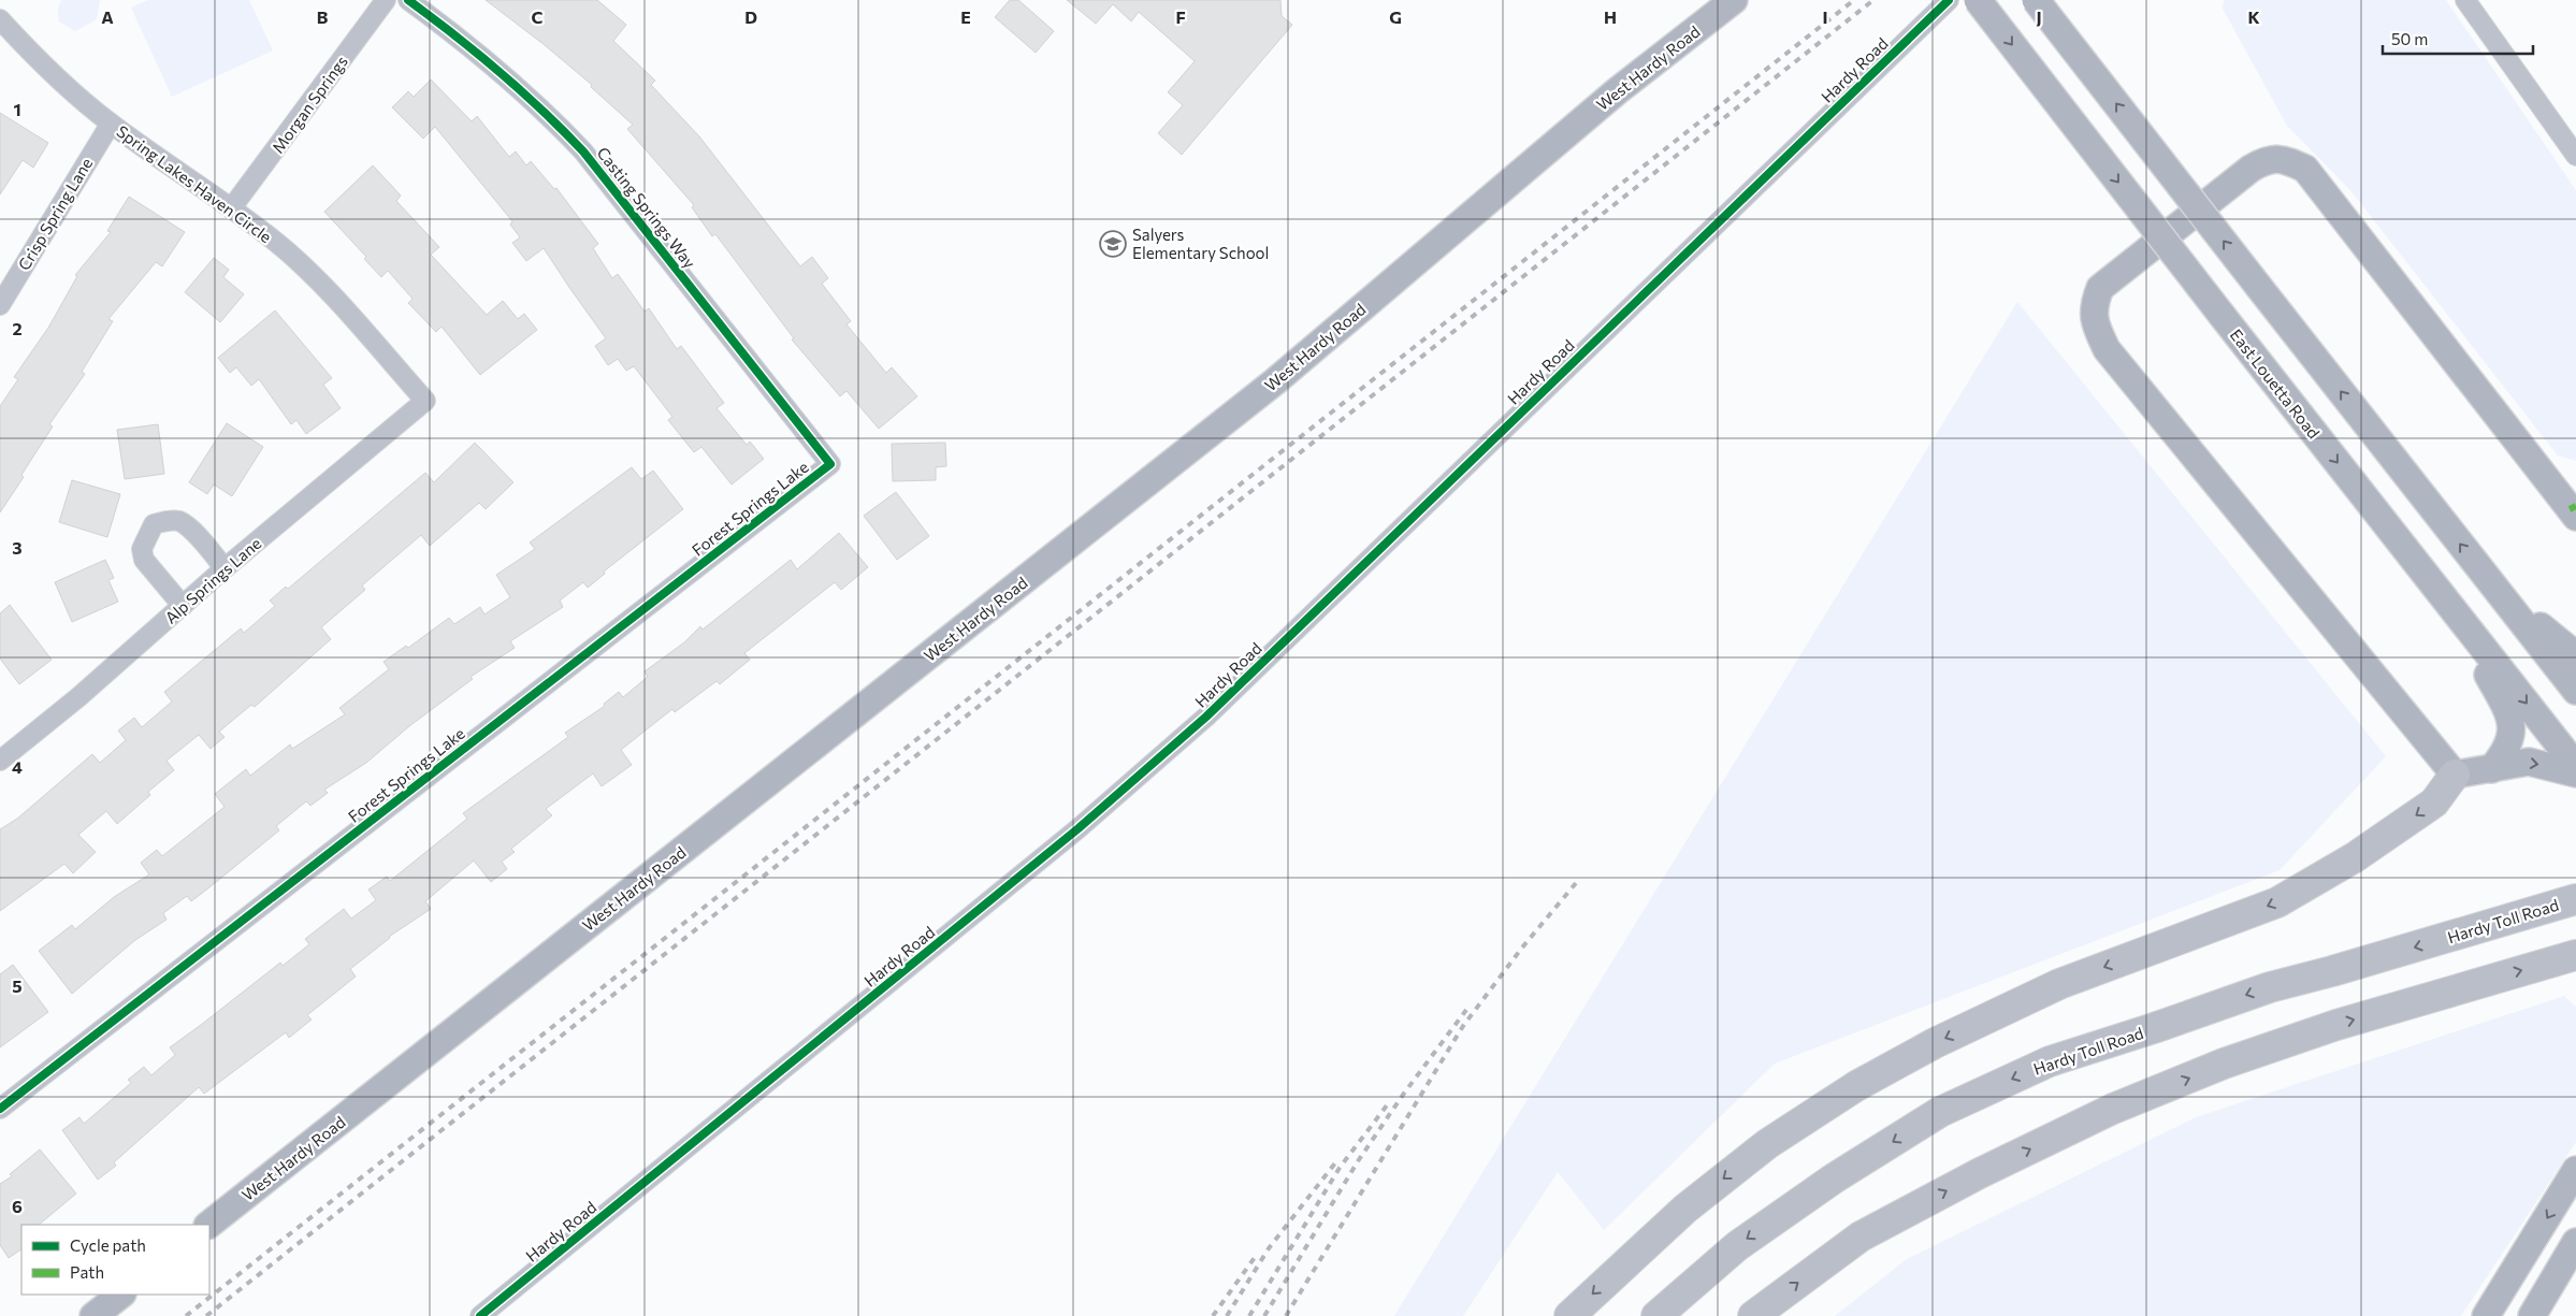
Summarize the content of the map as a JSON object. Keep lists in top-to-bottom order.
{
  "streets": {
    "highway": ["Hardy Toll Road"],
    "main road": ["West Hardy Road", "East Louetta Road"],
    "street": [
      "Hardy Road",
      "Morgan Springs",
      "Spring Lakes Haven Circle",
      "Casting Springs Way",
      "Crisp Spring Lane",
      "Forest Springs Lake",
      "Alp Springs Lane"
    ]
  },
  "crossings": [
    ["Morgan Springs", "Spring Lakes Haven Circle"],
    ["Spring Lakes Haven Circle", "Crisp Spring Lane"],
    ["Spring Lakes Haven Circle", "Alp Springs Lane"],
    ["Casting Springs Way", "Forest Springs Lake"]
  ],
  "places": {
    "school or university": ["Salyers Elementary School"]
  },
  "legend": ["Cycle path", "Path"],
  "scale_bar": "50 m",
  "grid": {
    "columns": [
      "A",
      "B",
      "C",
      "D",
      "E",
      "F",
      "G",
      "H",
      "I",
      "J",
      "K"
    ],
    "rows": [
      "1",
      "2",
      "3",
      "4",
      "5",
      "6"
    ]
  }
}
